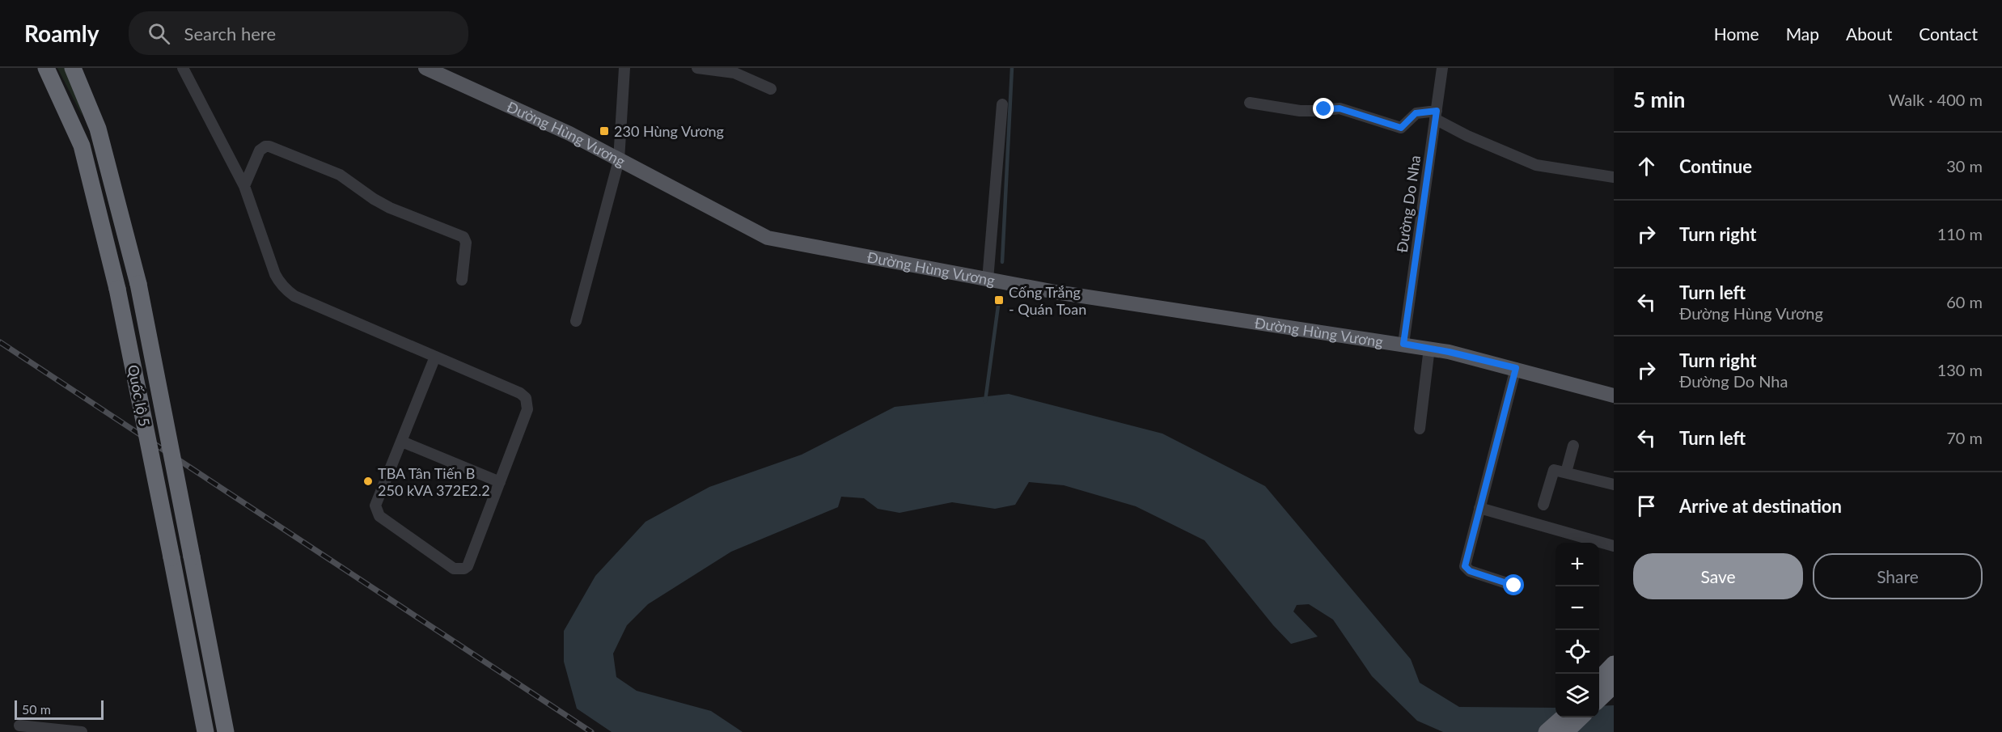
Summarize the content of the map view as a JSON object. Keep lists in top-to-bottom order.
{
  "streets": {
    "highway": ["Quốc lộ 5"],
    "main road": ["Đường Hùng Vương"],
    "street": ["Đường Do Nha"]
  },
  "crossings": [
    ["Đường Hùng Vương", "Đường Do Nha"]
  ],
  "places": {
    "transit": ["230 Hùng Vương", "Cống Trắng - Quán Toan"],
    "other": ["TBA Tân Tiến B 250 kVA 372E2.2"]
  },
  "scale_bar": "50 m",
  "page": {
    "header": "Roamly",
    "search": "Search here",
    "nav": [
      "Home",
      "Map",
      "About",
      "Contact"
    ],
    "heading": ["5 min", "Walk · 400 m"],
    "list": [
      ["Continue", "30 m"],
      ["Turn right", "110 m"],
      ["Turn left", "Đường Hùng Vương", "60 m"],
      ["Turn right", "Đường Do Nha", "130 m"],
      ["Turn left", "70 m"],
      "Arrive at destination"
    ],
    "buttons": ["Save", "Share"],
    "map_buttons": ["+", "−"],
    "scale": "50 m"
  }
}
